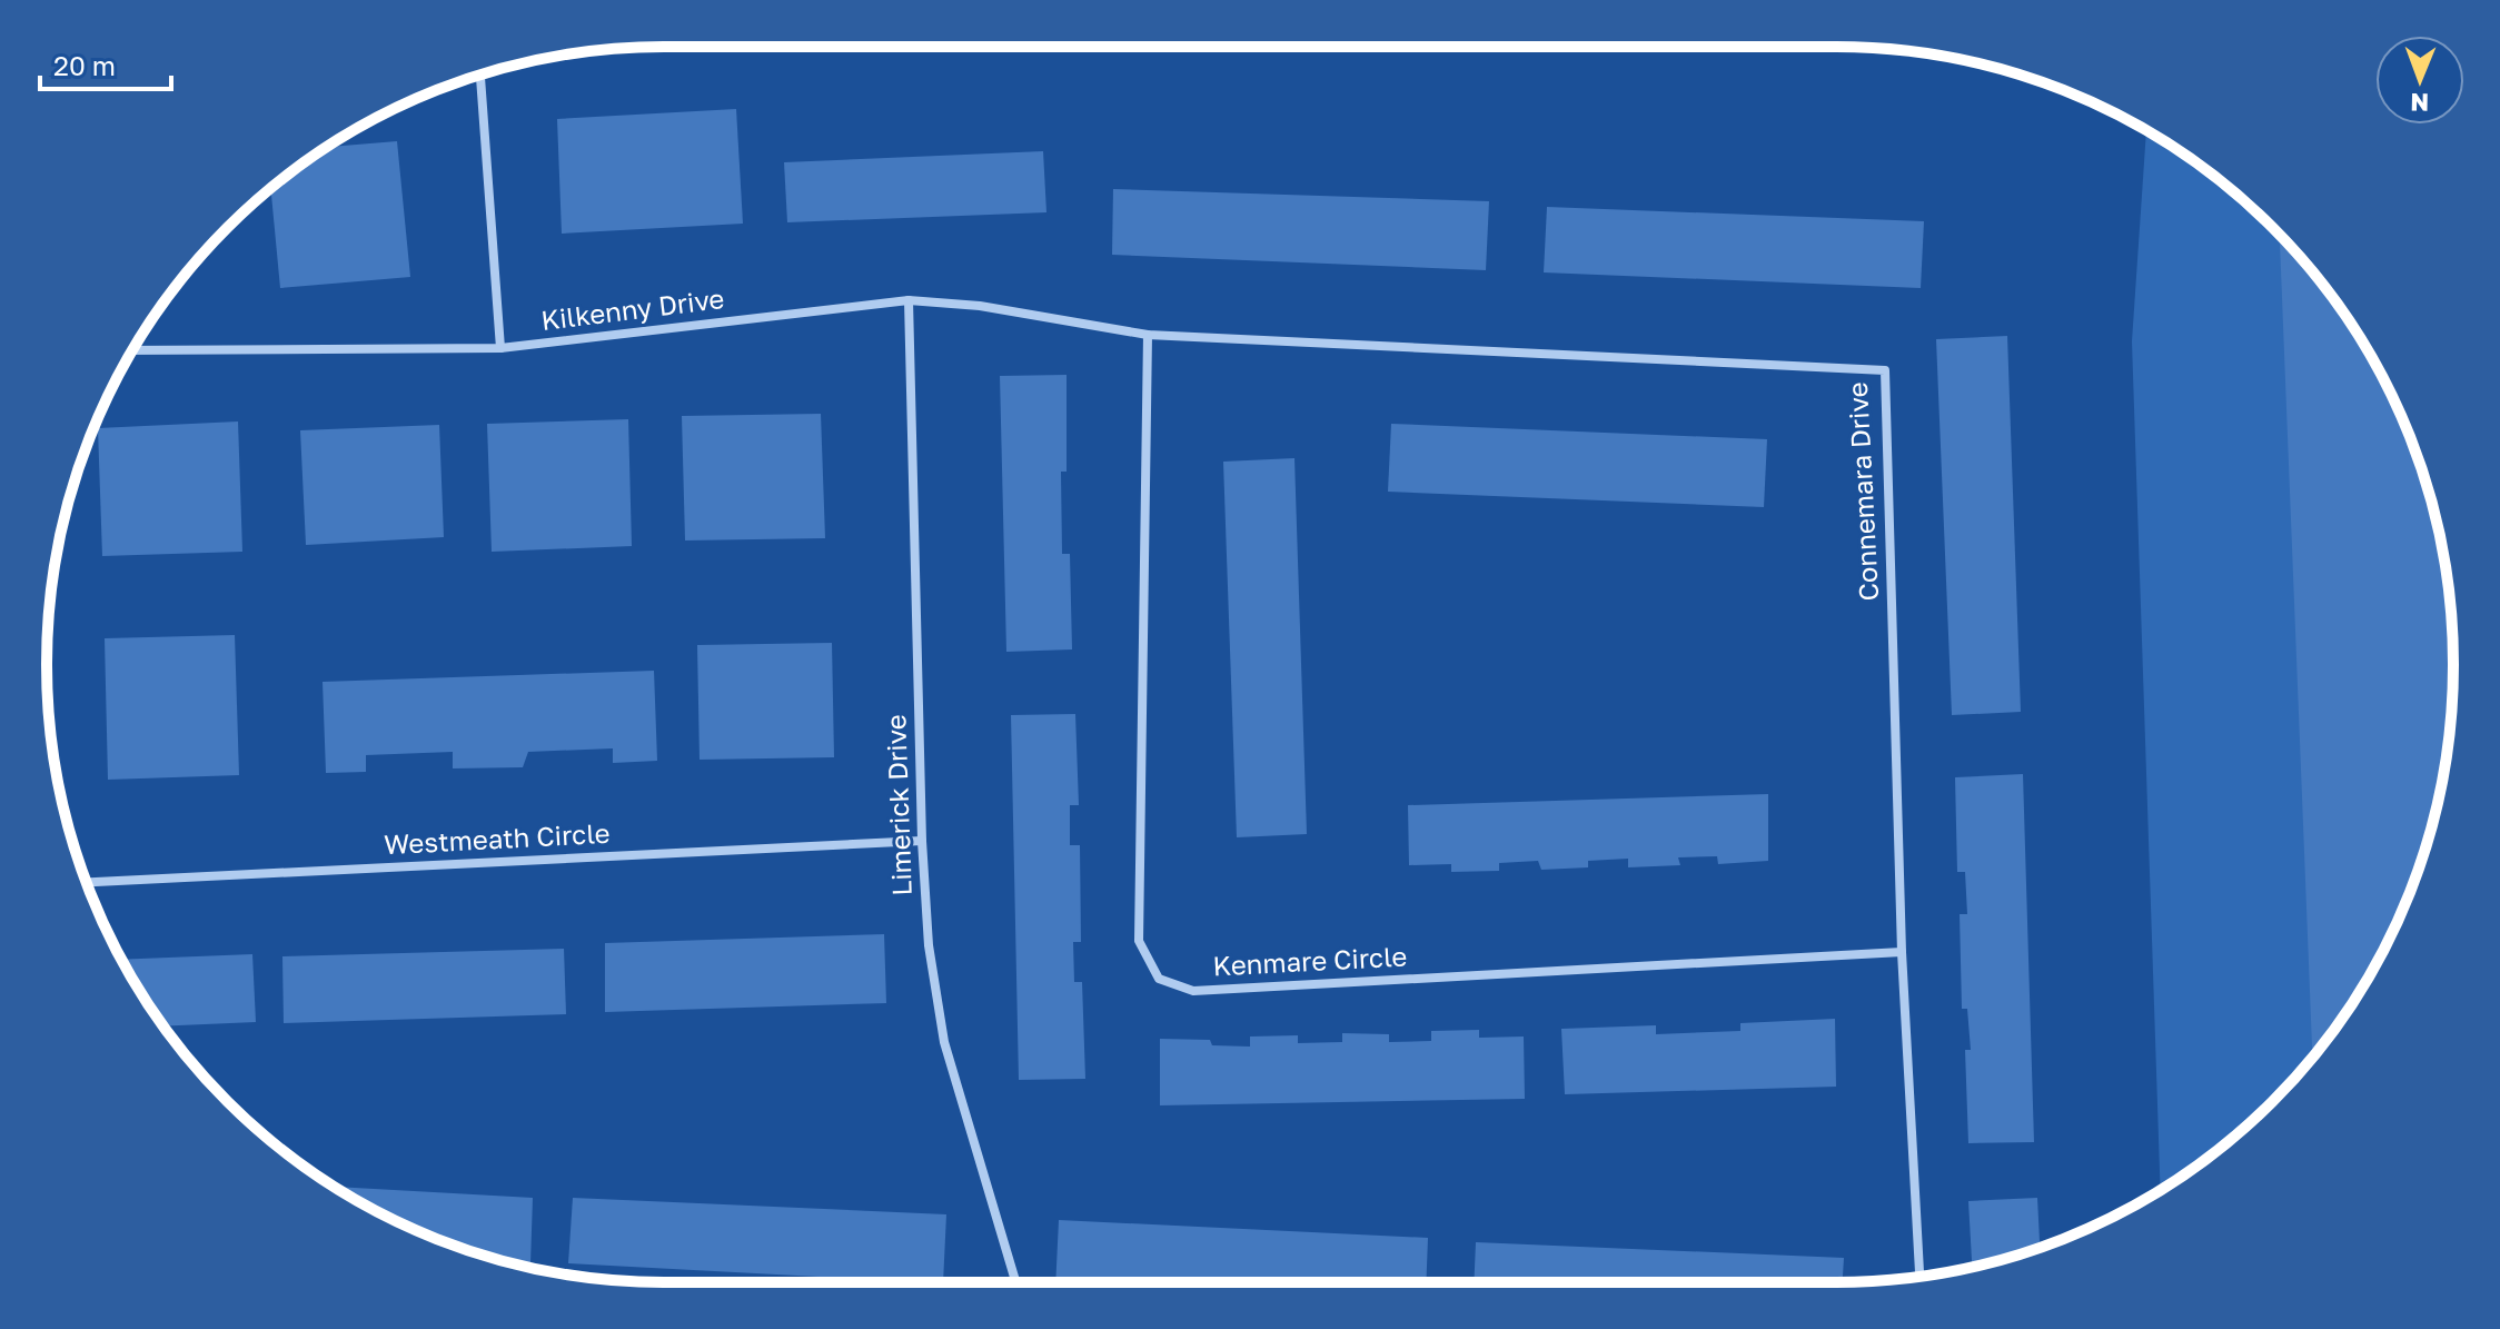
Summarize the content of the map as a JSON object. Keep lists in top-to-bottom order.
{
  "streets": {
    "street": [
      "Kilkenny Drive",
      "Connemara Drive",
      "Limerick Drive",
      "Westmeath Circle",
      "Kenmare Circle"
    ]
  },
  "crossings": [
    ["Kilkenny Drive", "Connemara Drive"],
    ["Kilkenny Drive", "Limerick Drive"],
    ["Kilkenny Drive", "Kenmare Circle"],
    ["Connemara Drive", "Kenmare Circle"],
    ["Limerick Drive", "Westmeath Circle"]
  ],
  "scale_bar": "20 m",
  "north": "bottom"
}
